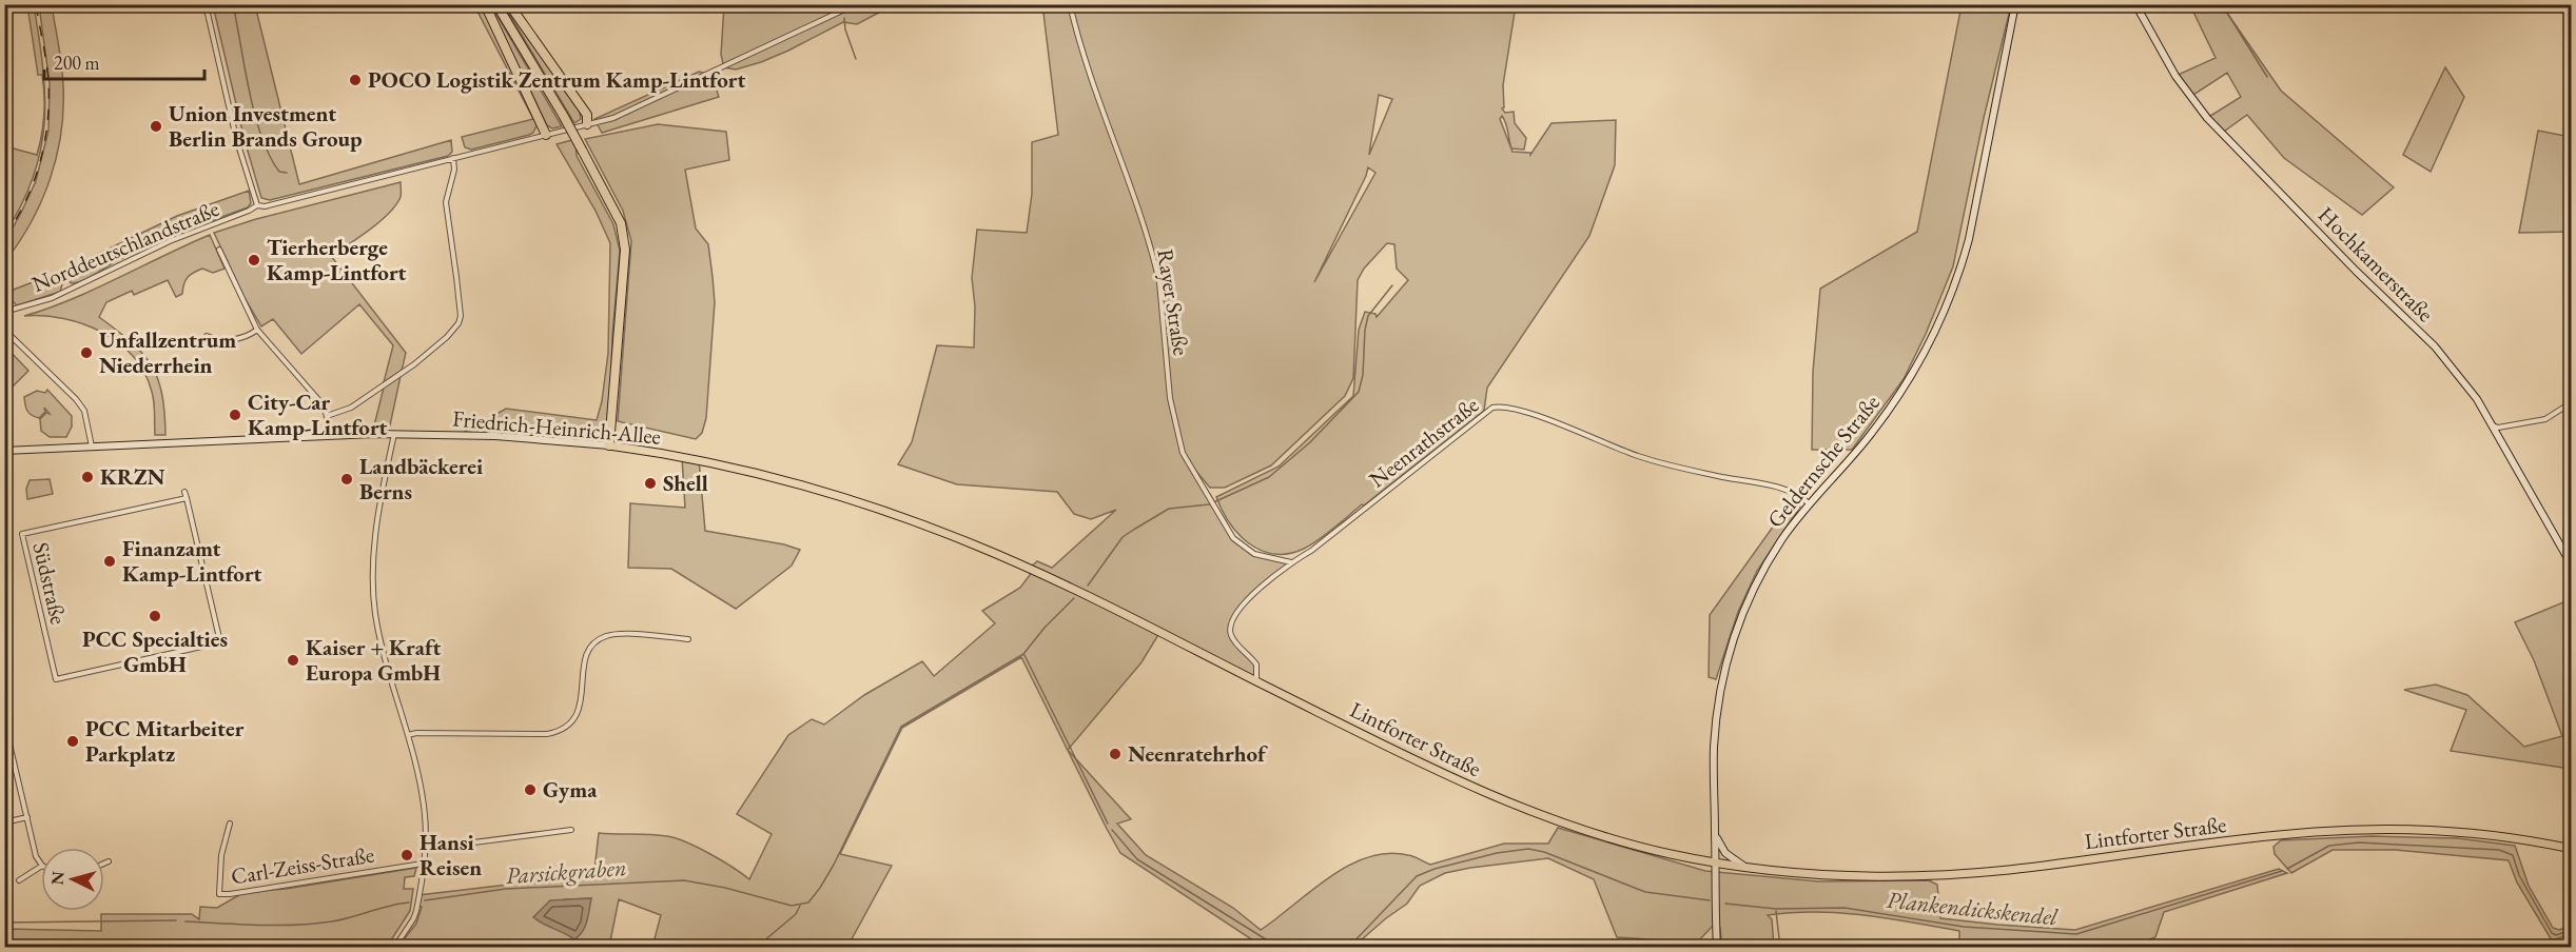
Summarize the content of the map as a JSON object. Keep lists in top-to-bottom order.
{
  "streets": {
    "main road": [
      "Hochkamerstraße",
      "Friedrich-Heinrich-Allee",
      "Geldernsche Straße",
      "Lintforter Straße"
    ],
    "street": [
      "Norddeutschlandstraße",
      "Rayer Straße",
      "Neenrathstraße",
      "Südstraße",
      "Carl-Zeiss-Straße"
    ]
  },
  "crossings": [
    ["Rayer Straße", "Neenrathstraße"],
    ["Friedrich-Heinrich-Allee", "Lintforter Straße"],
    ["Neenrathstraße", "Geldernsche Straße"],
    ["Neenrathstraße", "Lintforter Straße"],
    ["Geldernsche Straße", "Lintforter Straße"]
  ],
  "water": ["Parsickgraben", "Plankendickskendel"],
  "places": [
    "POCO Logistik Zentrum Kamp-Lintfort",
    "Union Investment Berlin Brands Group",
    "Tierherberge Kamp-Lintfort",
    "Unfallzentrum Niederrhein",
    "City-Car Kamp-Lintfort",
    "KRZN",
    "Landbäckerei Berns",
    "Shell",
    "Finanzamt Kamp-Lintfort",
    "PCC Specialties GmbH",
    "Kaiser + Kraft Europa GmbH",
    "PCC Mitarbeiter Parkplatz",
    "Neenratehrhof",
    "Gyma",
    "Hansi Reisen"
  ],
  "scale_bar": "200 m",
  "north": "left"
}
